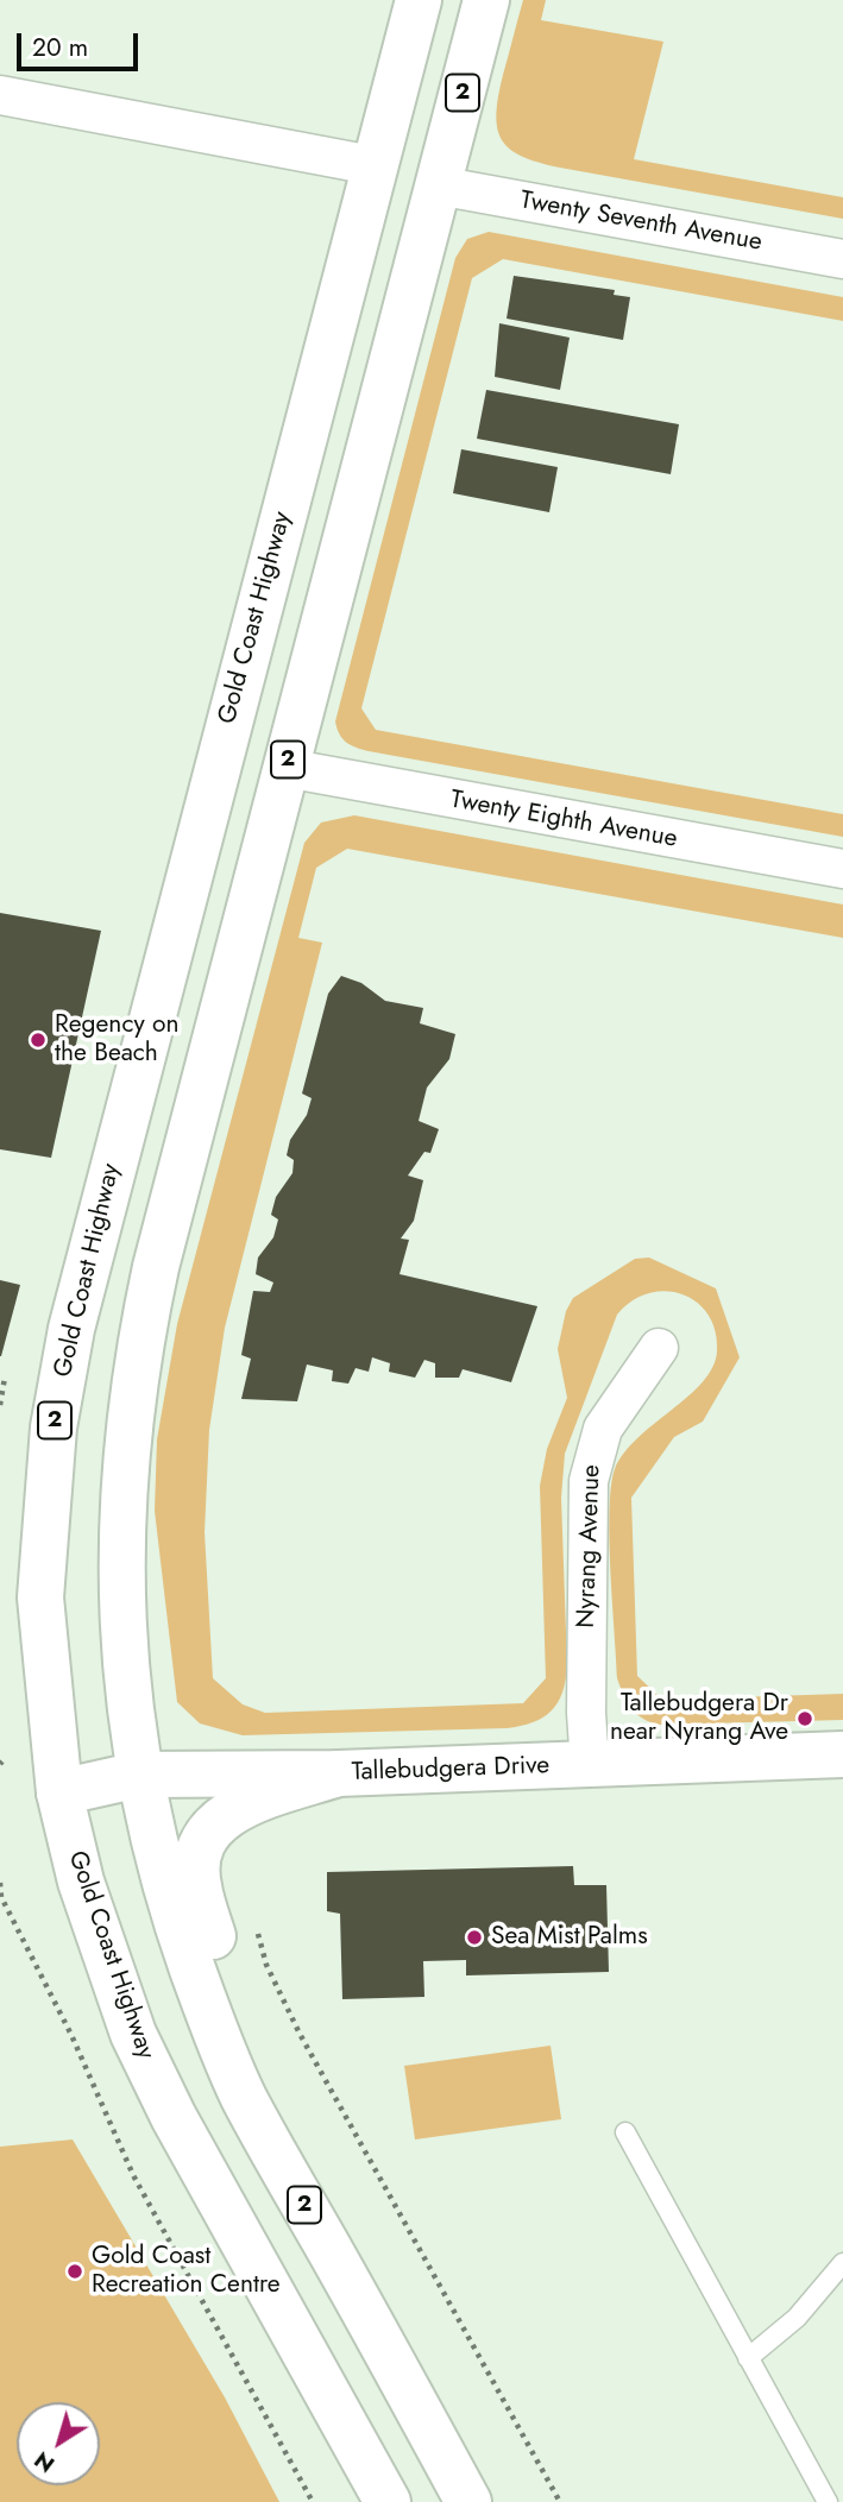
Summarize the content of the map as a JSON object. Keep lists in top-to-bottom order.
{
  "streets": {
    "main road": ["2", "Gold Coast Highway", "Tallebudgera Drive"],
    "street": ["Twenty Seventh Avenue", "Twenty Eighth Avenue", "Nyrang Avenue"]
  },
  "crossings": [
    ["2", "Twenty Seventh Avenue"],
    ["2", "Twenty Eighth Avenue"],
    ["2", "Tallebudgera Drive"],
    ["Gold Coast Highway", "Tallebudgera Drive"],
    ["Nyrang Avenue", "Tallebudgera Drive"]
  ],
  "places": [
    "Regency on the Beach",
    "Tallebudgera Dr near Nyrang Ave",
    "Sea Mist Palms",
    "Gold Coast Recreation Centre"
  ],
  "scale_bar": "20 m",
  "north": "bottom left"
}
